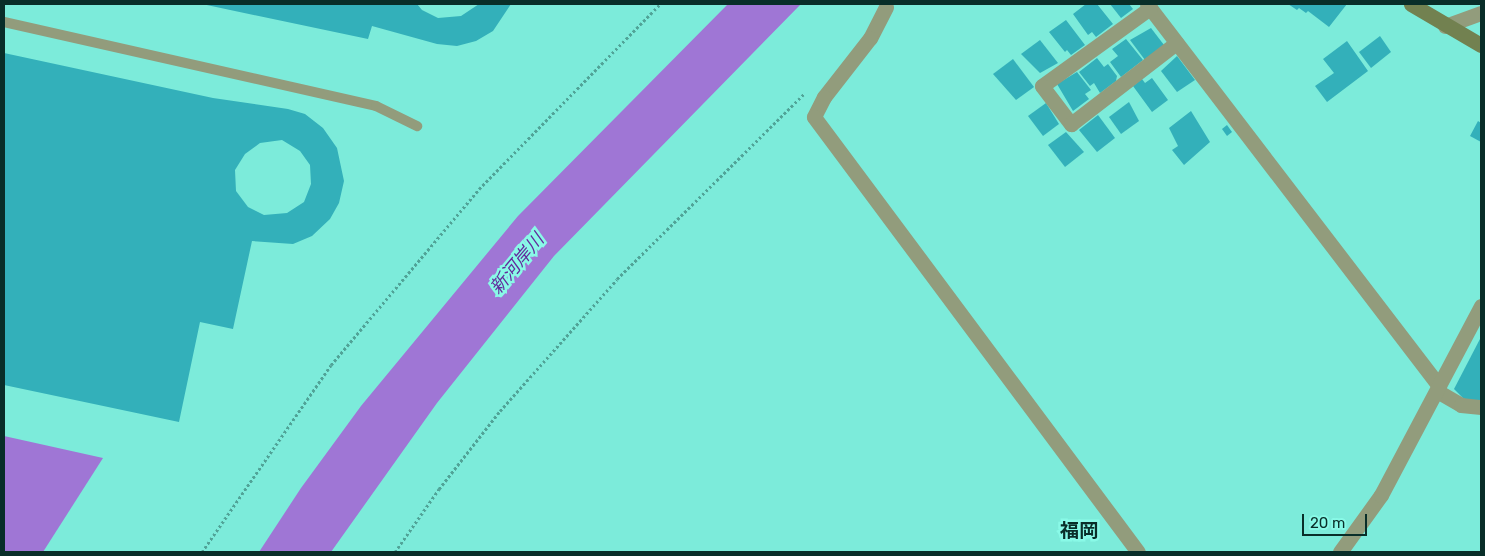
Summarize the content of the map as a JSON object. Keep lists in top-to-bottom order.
{
  "districts": ["福岡"],
  "water": ["新河岸川"],
  "scale_bar": "20 m"
}
